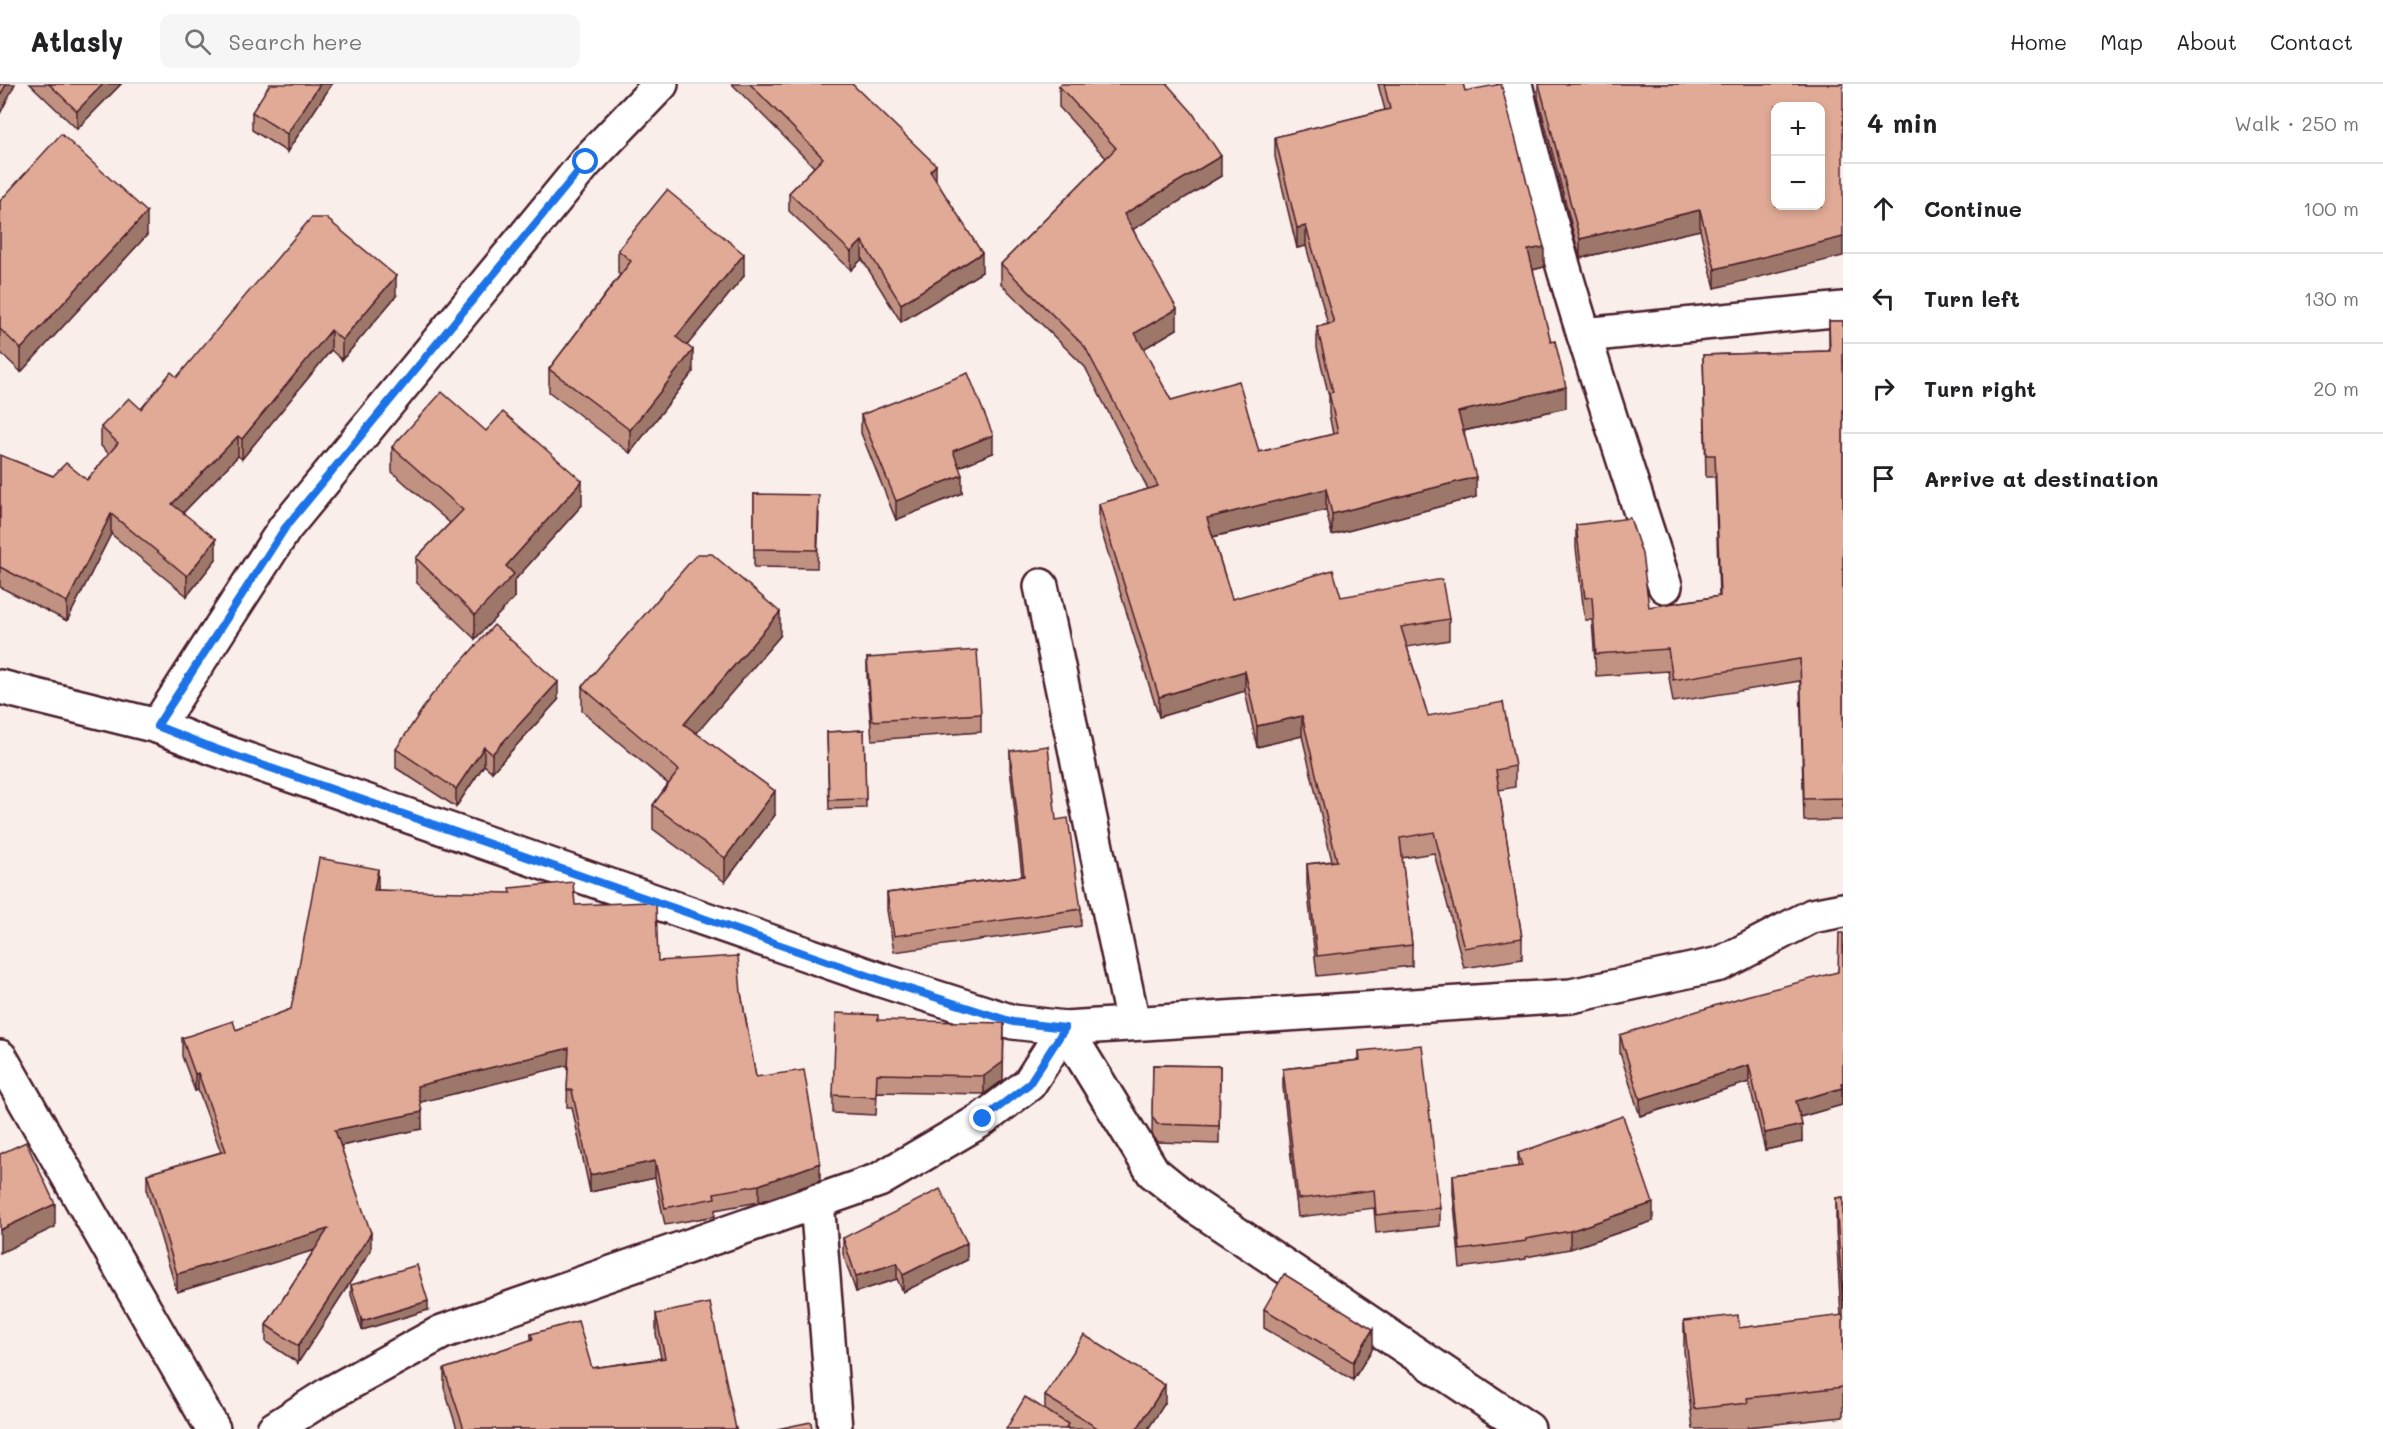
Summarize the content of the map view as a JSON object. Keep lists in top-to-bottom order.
{
  "page": {
    "header": "Atlasly",
    "search": "Search here",
    "nav": [
      "Home",
      "Map",
      "About",
      "Contact"
    ],
    "heading": ["4 min", "Walk · 250 m"],
    "map_buttons": ["+", "−"],
    "list": [
      ["Continue", "100 m"],
      ["Turn left", "130 m"],
      ["Turn right", "20 m"],
      "Arrive at destination"
    ]
  }
}
